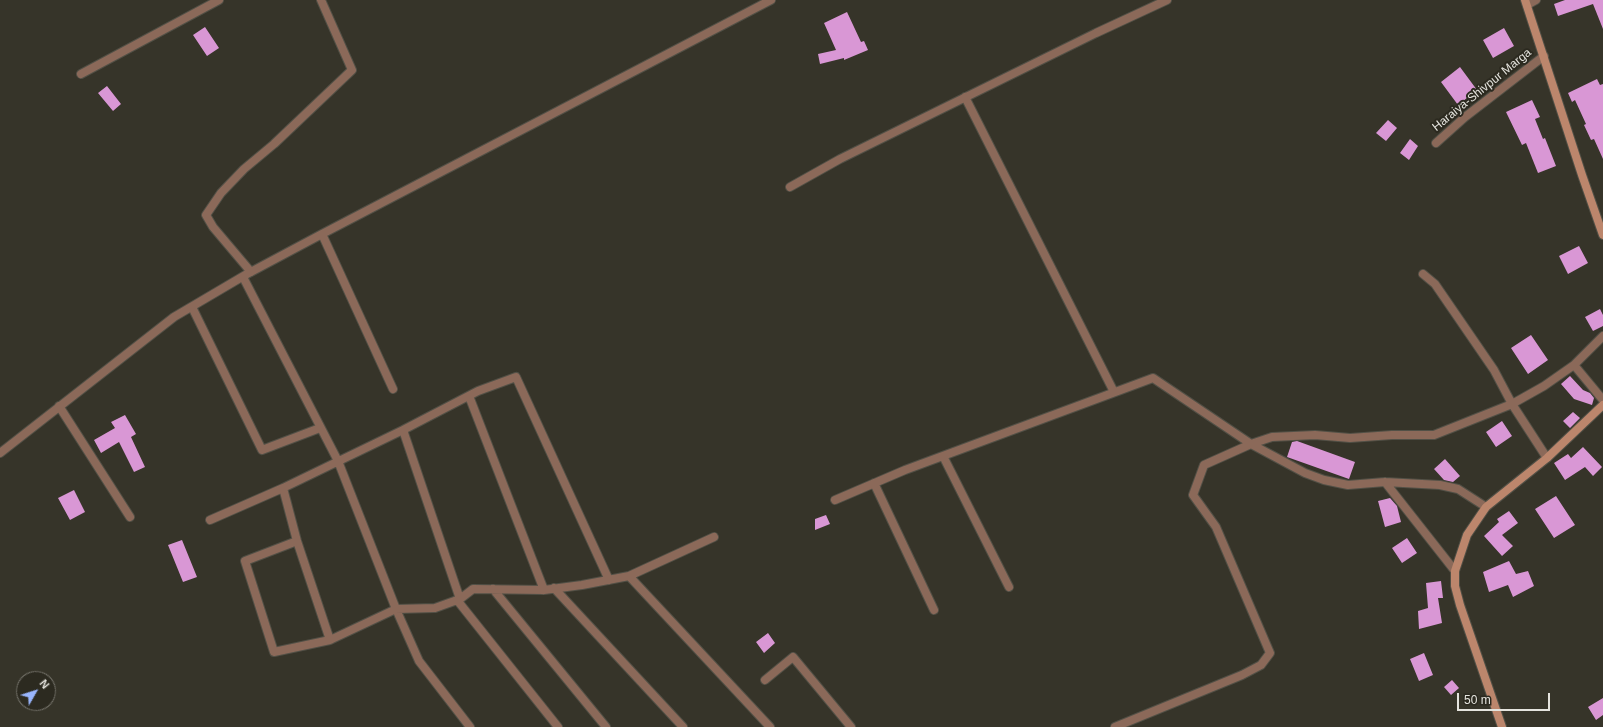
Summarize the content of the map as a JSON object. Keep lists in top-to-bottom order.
{
  "streets": {
    "street": ["Haraiya-Shivpur Marga"]
  },
  "scale_bar": "50 m",
  "north": "top right"
}
